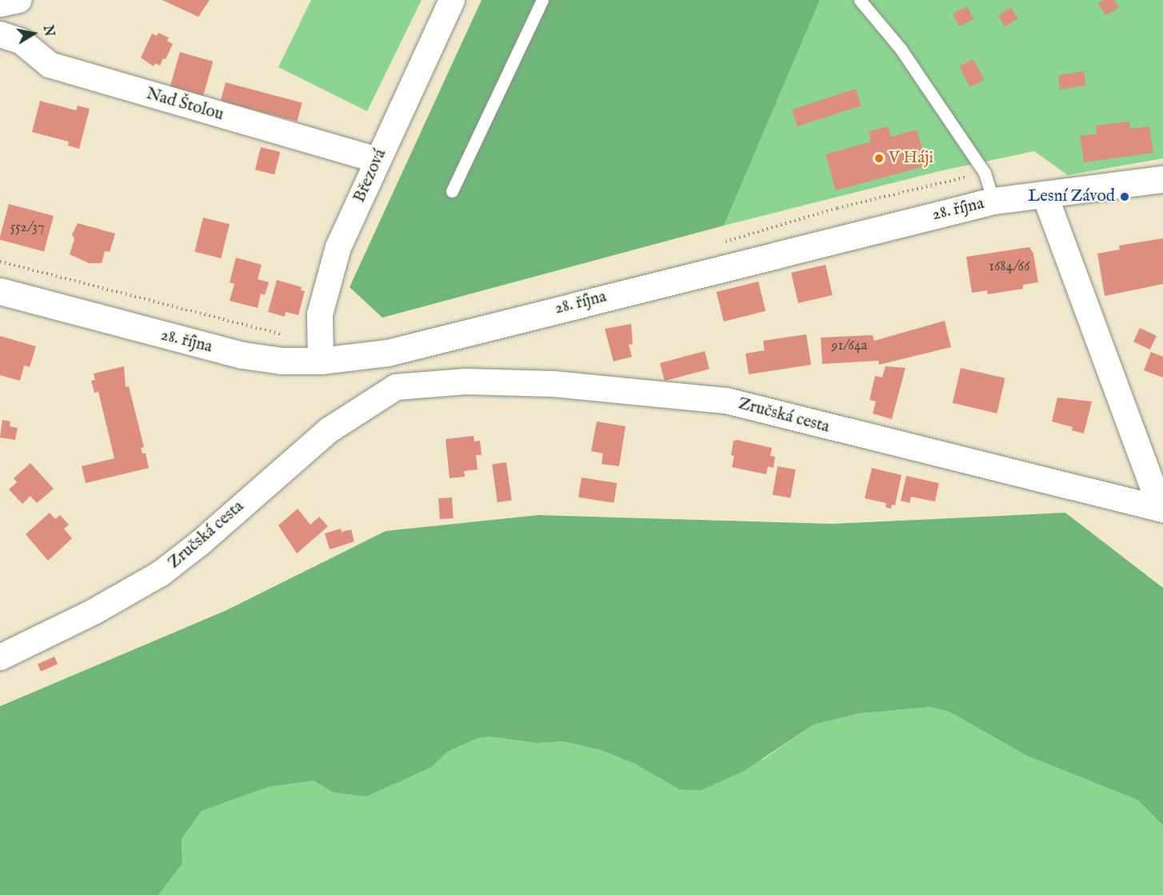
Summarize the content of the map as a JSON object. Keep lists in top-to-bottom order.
{
  "streets": {
    "main road": ["28. října"],
    "street": ["Nad Štolou", "Březová", "Zručská cesta"]
  },
  "crossings": [
    ["Nad Štolou", "Březová"],
    ["Březová", "28. října"]
  ],
  "places": ["V Háji", "Lesní Závod"],
  "house_numbers": ["552/37", "1684/66", "91/64a"],
  "north": "right"
}
